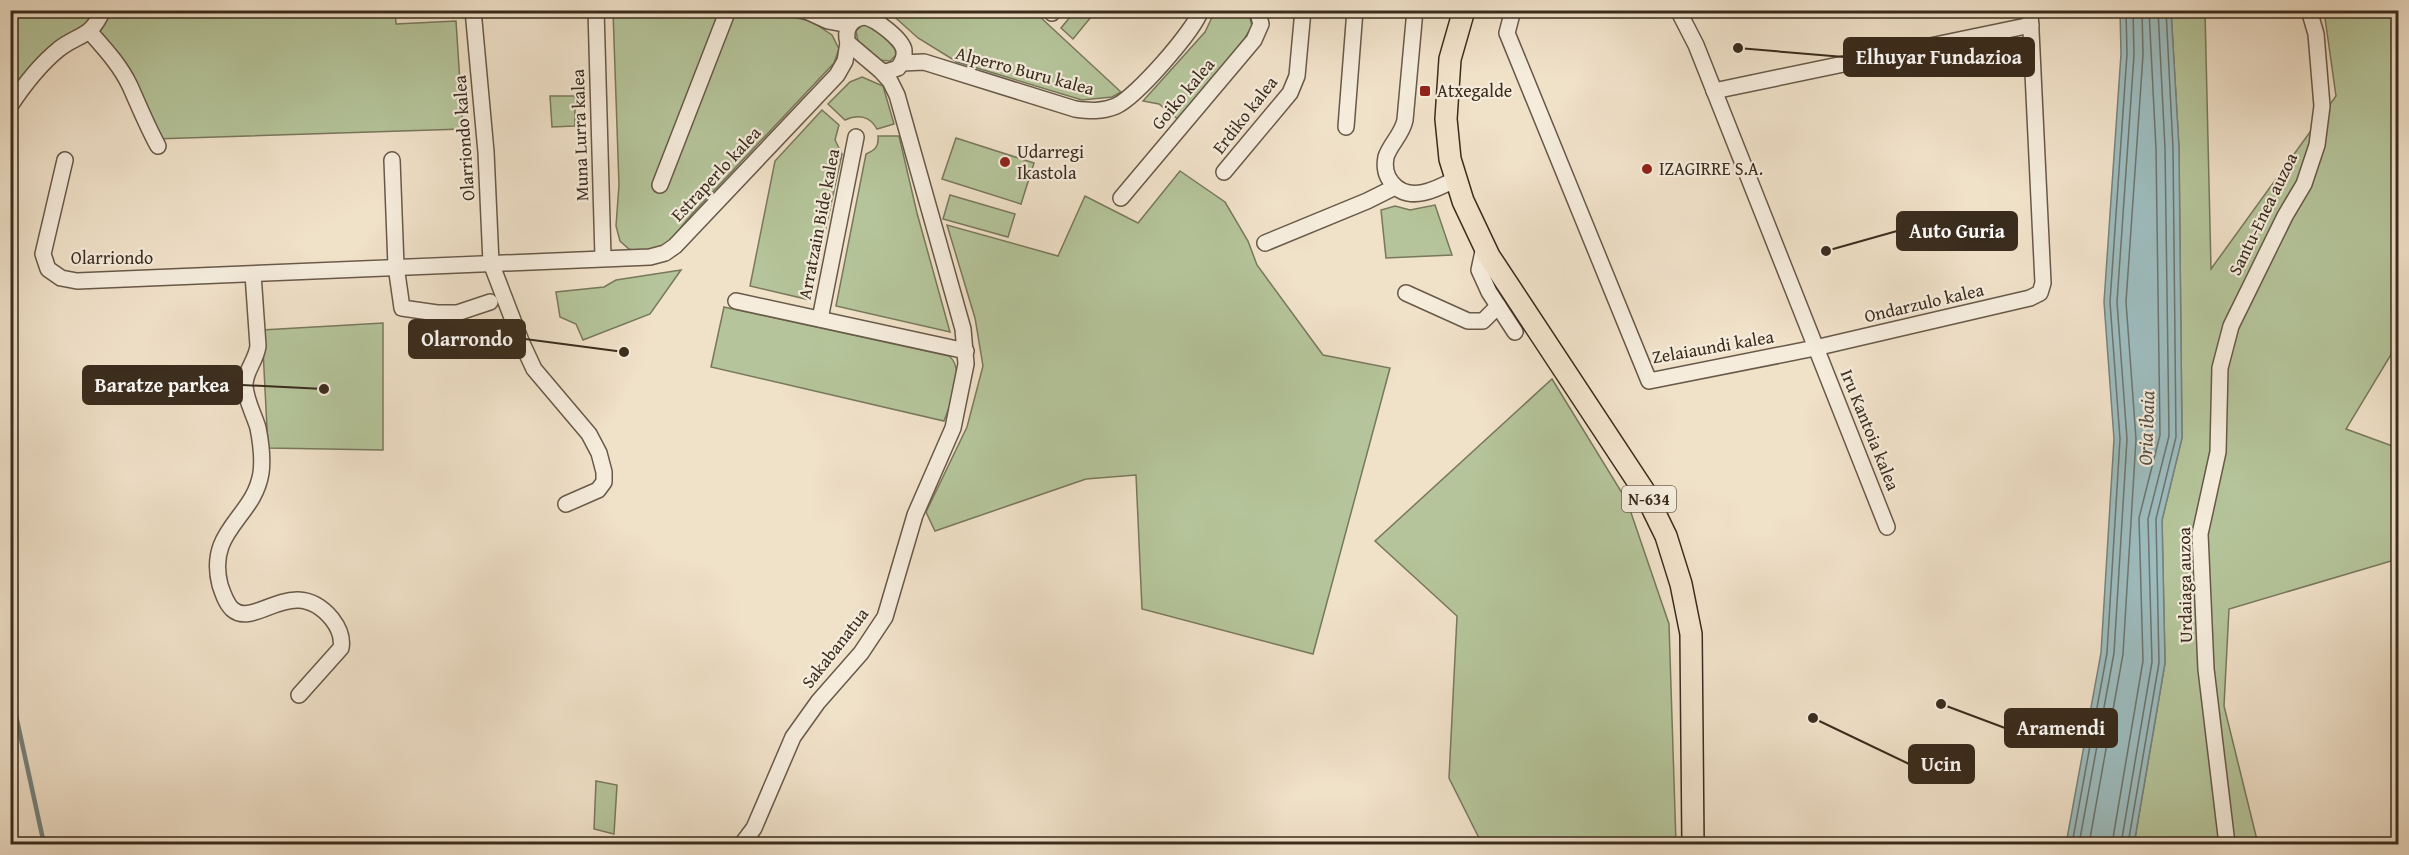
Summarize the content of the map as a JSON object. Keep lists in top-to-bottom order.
{
  "streets": {
    "highway": ["N-634"],
    "street": [
      "Alperro Buru kalea",
      "Goiko kalea",
      "Erdiko kalea",
      "Muna Lurra kalea",
      "Olarriondo kalea",
      "Estraperlo kalea",
      "Santu-Enea auzoa",
      "Arratzain Bide kalea",
      "Olarriondo",
      "Ondarzulo kalea",
      "Zelaiaundi kalea",
      "Iru Kantoia kalea",
      "Urdaiaga auzoa",
      "Sakabanatua"
    ]
  },
  "crossings": [
    ["Muna Lurra kalea", "Estraperlo kalea"],
    ["Santu-Enea auzoa", "Urdaiaga auzoa"],
    ["Arratzain Bide kalea", "Sakabanatua"],
    ["Ondarzulo kalea", "Zelaiaundi kalea"],
    ["Ondarzulo kalea", "Iru Kantoia kalea"],
    ["Zelaiaundi kalea", "Iru Kantoia kalea"]
  ],
  "water": ["Oria ibaia"],
  "places": {
    "other": [
      "Elhuyar Fundazioa",
      "Udarregi Ikastola",
      "IZAGIRRE S.A.",
      "Auto Guria",
      "Olarrondo",
      "Baratze parkea",
      "Aramendi",
      "Ucin"
    ],
    "transit": ["Atxegalde"]
  }
}
